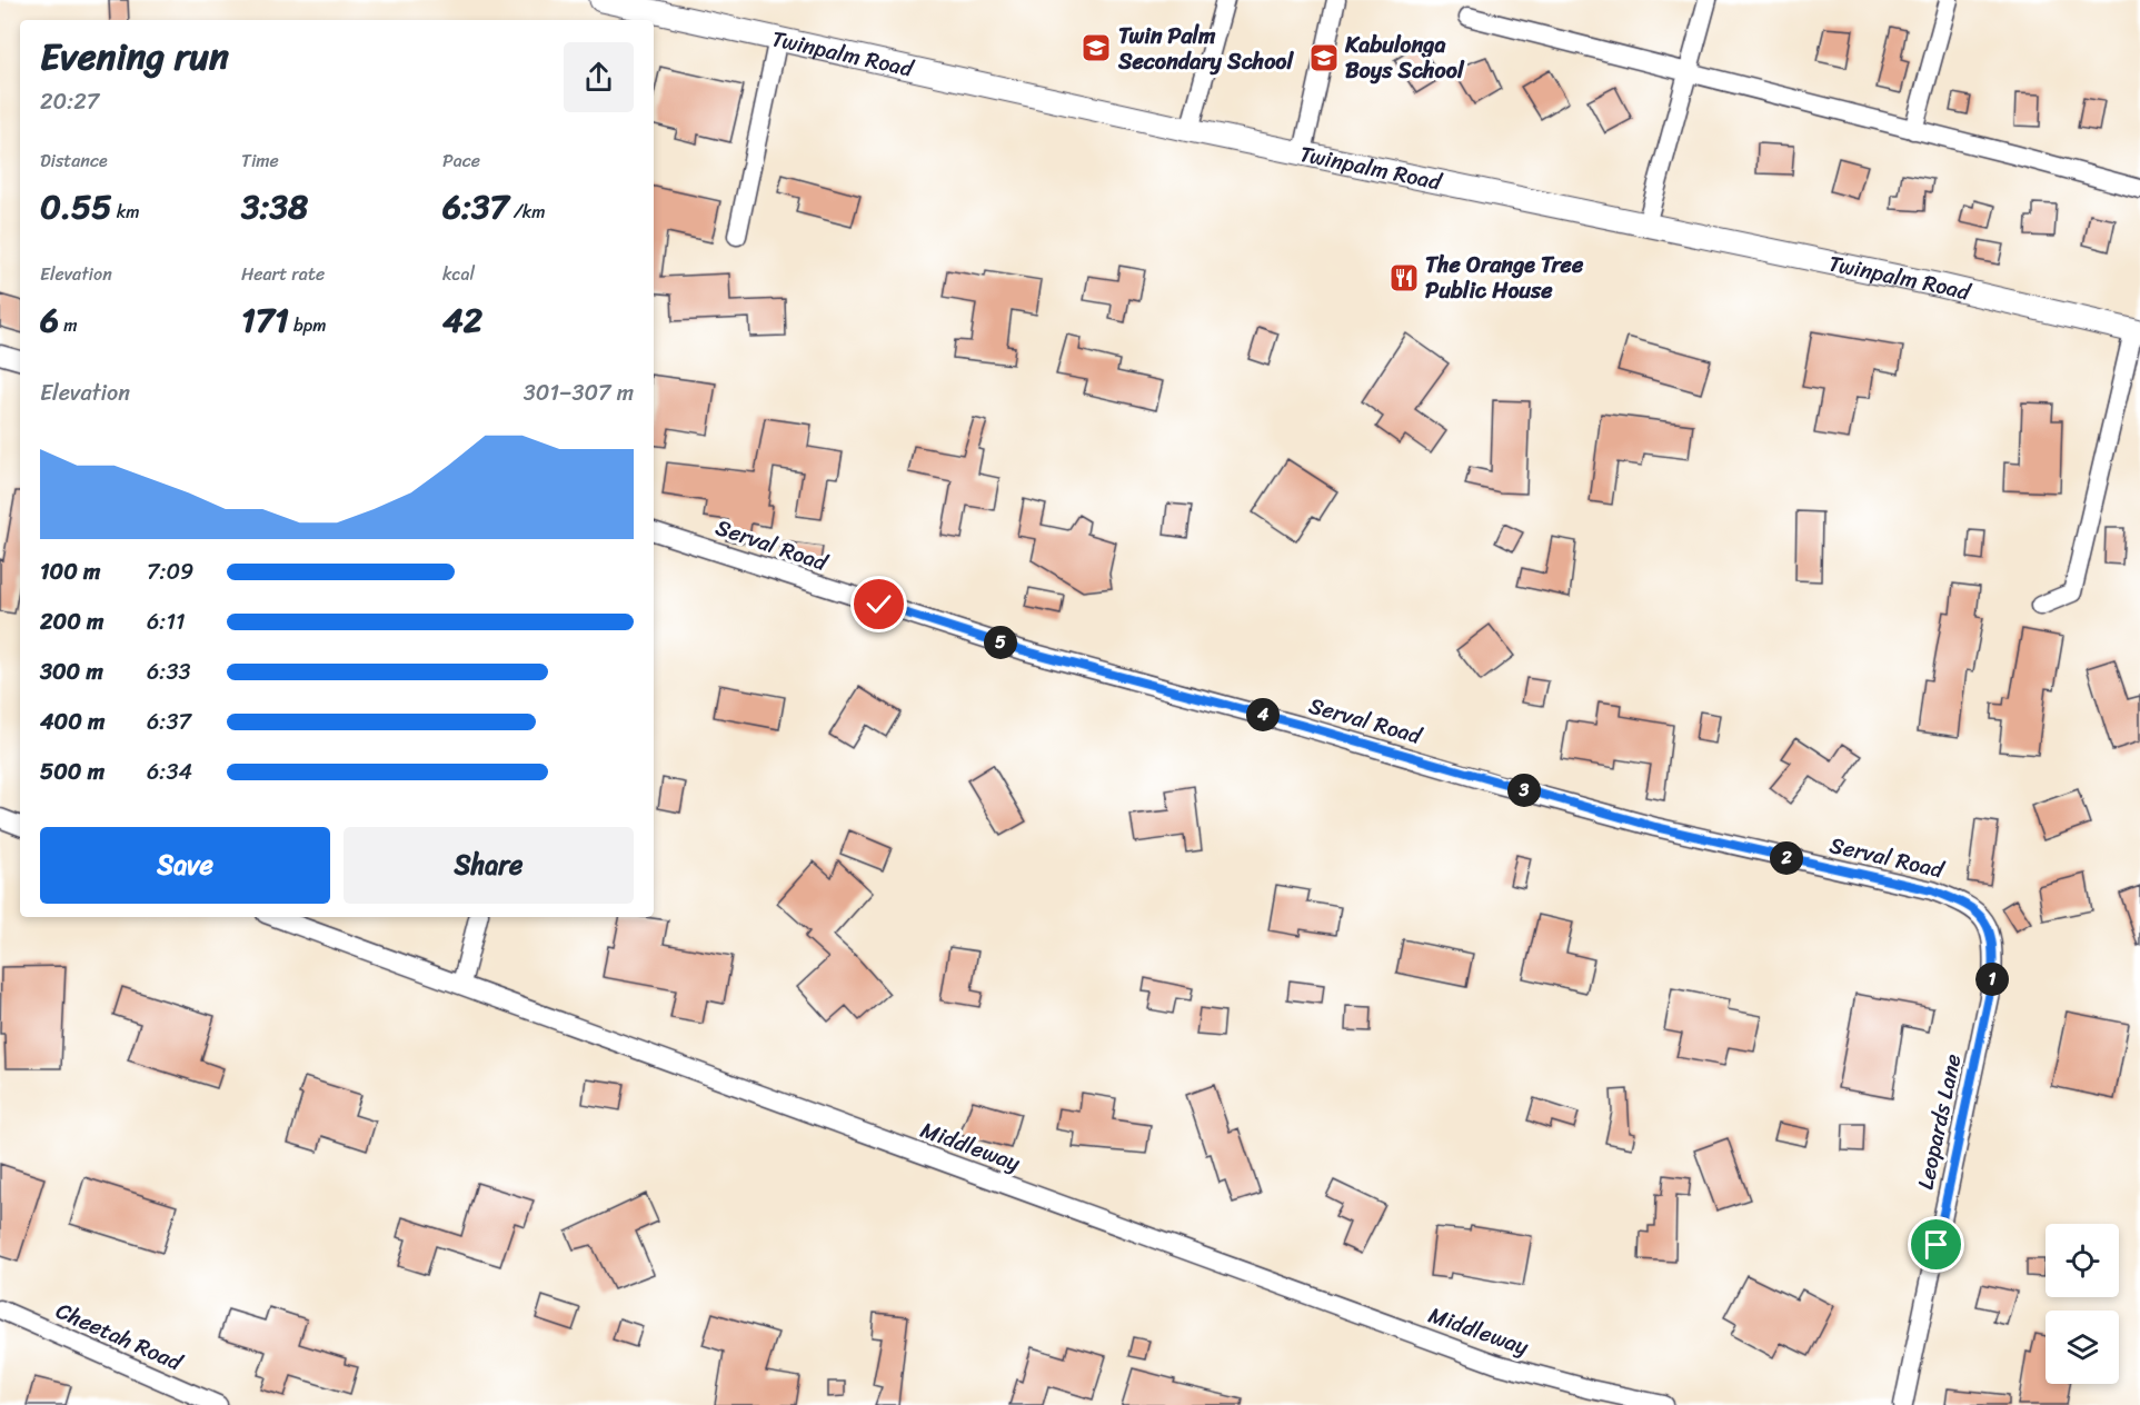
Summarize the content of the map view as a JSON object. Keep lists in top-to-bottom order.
{
  "streets": {
    "main road": ["Twinpalm Road"],
    "street": [
      "Serval Road",
      "Leopards Lane",
      "Middleway",
      "Cheetah Road"
    ]
  },
  "crossings": [
    ["Serval Road", "Leopards Lane"]
  ],
  "places": {
    "school or university": ["Twin Palm Secondary School", "Kabulonga Boys School"],
    "restaurant": ["The Orange Tree Public House"]
  },
  "page": {
    "heading": ["Evening run", "20:27"],
    "stats": [
      ["Distance", "0.55 km"],
      ["Time", "3:38"],
      ["Pace", "6:37 /km"],
      ["Elevation", "6 m"],
      ["Heart rate", "171 bpm"],
      ["kcal", "42"]
    ],
    "chart": ["Elevation", "301–307 m"],
    "list": [
      {
        "name": "100 m",
        "note": "7:09"
      },
      {
        "name": "200 m",
        "note": "6:11"
      },
      {
        "name": "300 m",
        "note": "6:33"
      },
      {
        "name": "400 m",
        "note": "6:37"
      },
      {
        "name": "500 m",
        "note": "6:34"
      }
    ],
    "pins": [
      "5",
      "4",
      "3",
      "2",
      "1"
    ],
    "buttons": ["Save", "Share"]
  }
}
